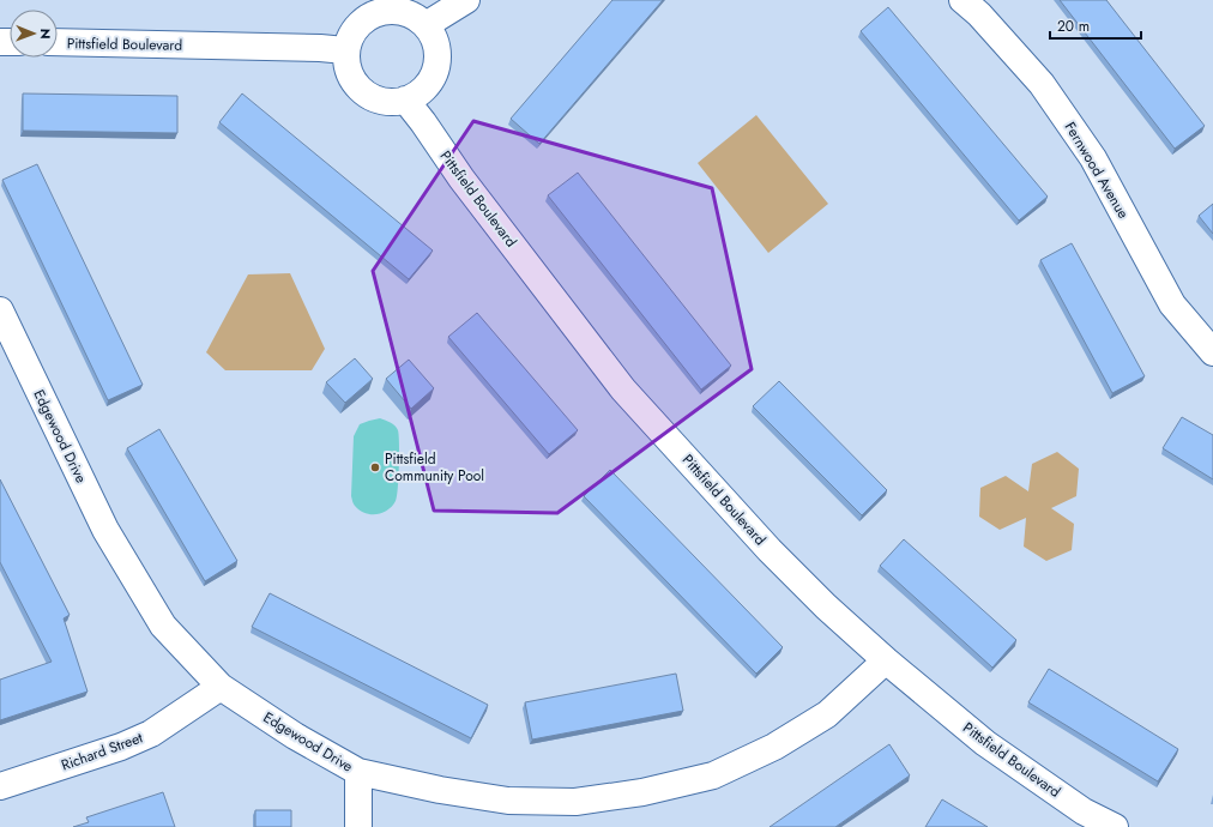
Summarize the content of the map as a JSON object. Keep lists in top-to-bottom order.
{
  "streets": {
    "street": [
      "Pittsfield Boulevard",
      "Fernwood Avenue",
      "Edgewood Drive",
      "Richard Street"
    ]
  },
  "crossings": [
    ["Pittsfield Boulevard", "Edgewood Drive"],
    ["Edgewood Drive", "Richard Street"]
  ],
  "places": ["Pittsfield Community Pool"],
  "scale_bar": "20 m",
  "north": "right"
}
